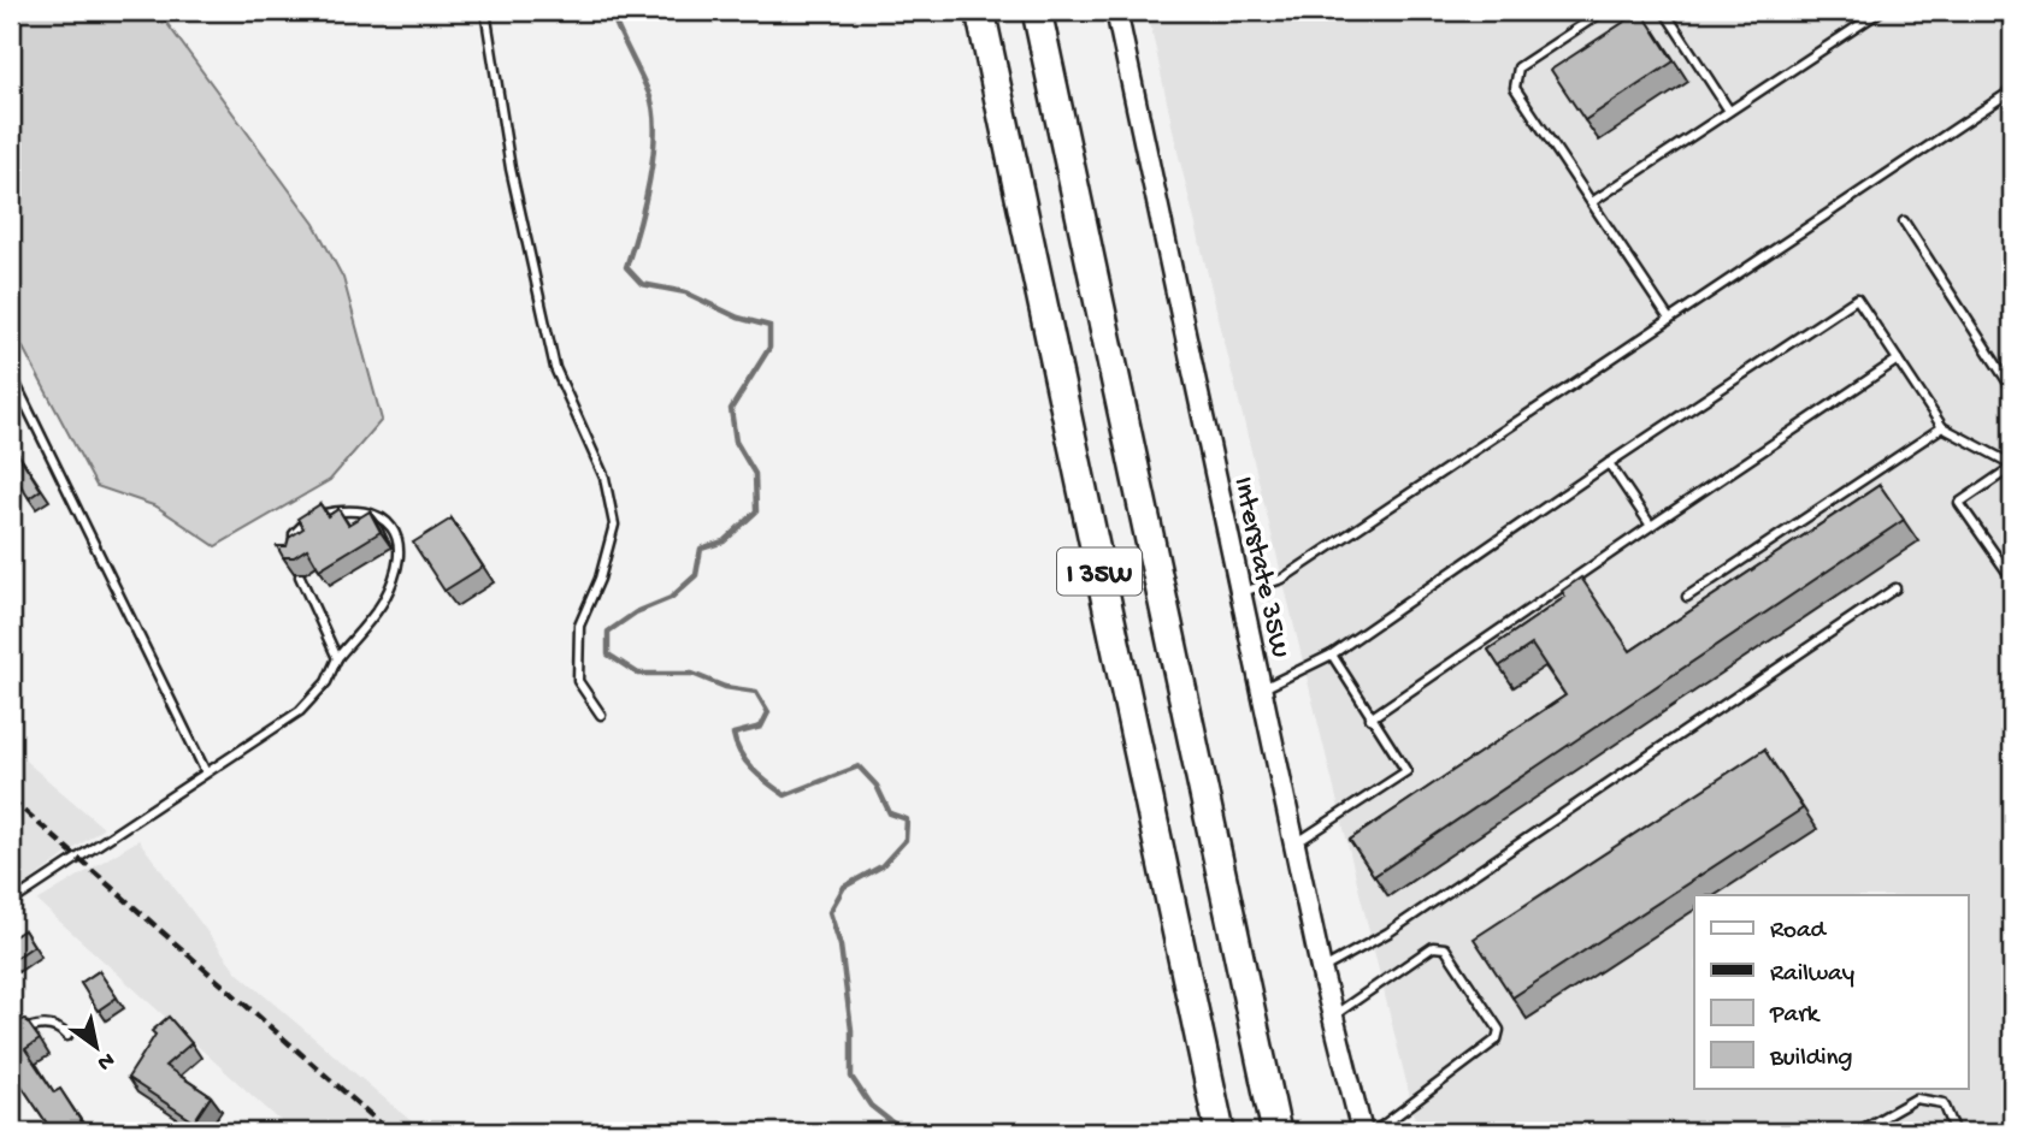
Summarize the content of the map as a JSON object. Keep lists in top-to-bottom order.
{
  "streets": {
    "highway": ["I 35W"],
    "street": ["Interstate 35W"]
  },
  "legend": [
    "Road",
    "Railway",
    "Park",
    "Building"
  ],
  "north": "bottom right"
}
